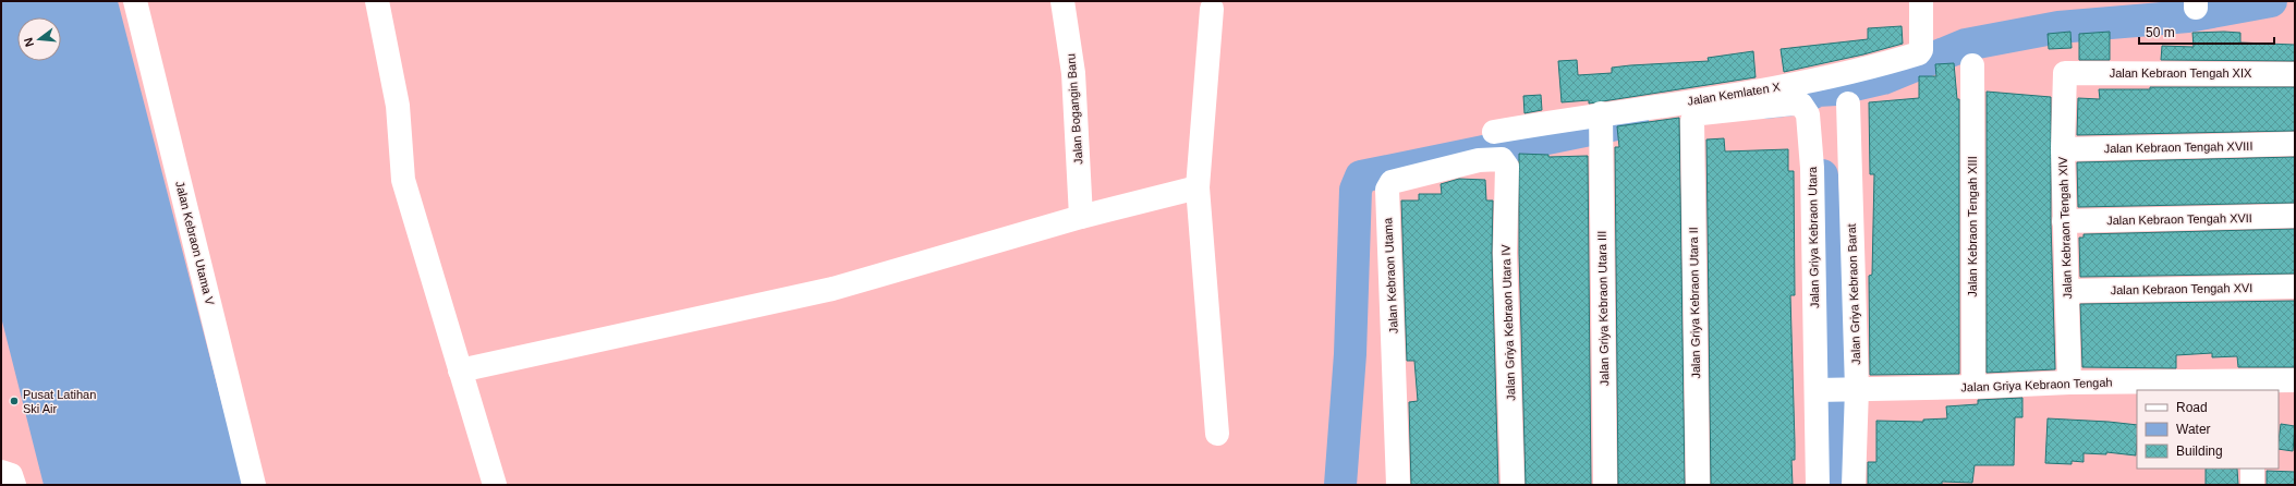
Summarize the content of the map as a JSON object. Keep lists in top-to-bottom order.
{
  "streets": {
    "street": [
      "Jalan Kebraon Tengah XIX",
      "Jalan Kemlaten X",
      "Jalan Bogangin Baru",
      "Jalan Kebraon Tengah XVIII",
      "Jalan Kebraon Tengah XVII",
      "Jalan Kebraon Tengah XIII",
      "Jalan Kebraon Tengah XIV",
      "Jalan Griya Kebraon Utara",
      "Jalan Kebraon Utama V",
      "Jalan Kebraon Utama",
      "Jalan Kebraon Tengah XVI",
      "Jalan Griya Kebraon Barat",
      "Jalan Griya Kebraon Utara II",
      "Jalan Griya Kebraon Utara III",
      "Jalan Griya Kebraon Utara IV",
      "Jalan Griya Kebraon Tengah"
    ]
  },
  "crossings": [
    ["Jalan Kebraon Tengah XIX", "Jalan Kebraon Tengah XIV"],
    ["Jalan Kemlaten X", "Jalan Griya Kebraon Utara III"],
    ["Jalan Kebraon Tengah XVIII", "Jalan Kebraon Tengah XIV"],
    ["Jalan Kebraon Tengah XVII", "Jalan Kebraon Tengah XIV"],
    ["Jalan Kebraon Tengah XIII", "Jalan Griya Kebraon Tengah"],
    ["Jalan Kebraon Tengah XIV", "Jalan Kebraon Tengah XVI"],
    ["Jalan Kebraon Tengah XIV", "Jalan Griya Kebraon Tengah"],
    ["Jalan Griya Kebraon Utara", "Jalan Griya Kebraon Barat"],
    ["Jalan Griya Kebraon Utara", "Jalan Griya Kebraon Utara II"],
    ["Jalan Griya Kebraon Utara", "Jalan Griya Kebraon Tengah"],
    ["Jalan Kebraon Utama", "Jalan Griya Kebraon Utara IV"],
    ["Jalan Griya Kebraon Barat", "Jalan Griya Kebraon Tengah"]
  ],
  "places": ["Pusat Latihan Ski Air"],
  "legend": ["Road", "Water", "Building"],
  "scale_bar": "50 m",
  "north": "left"
}
